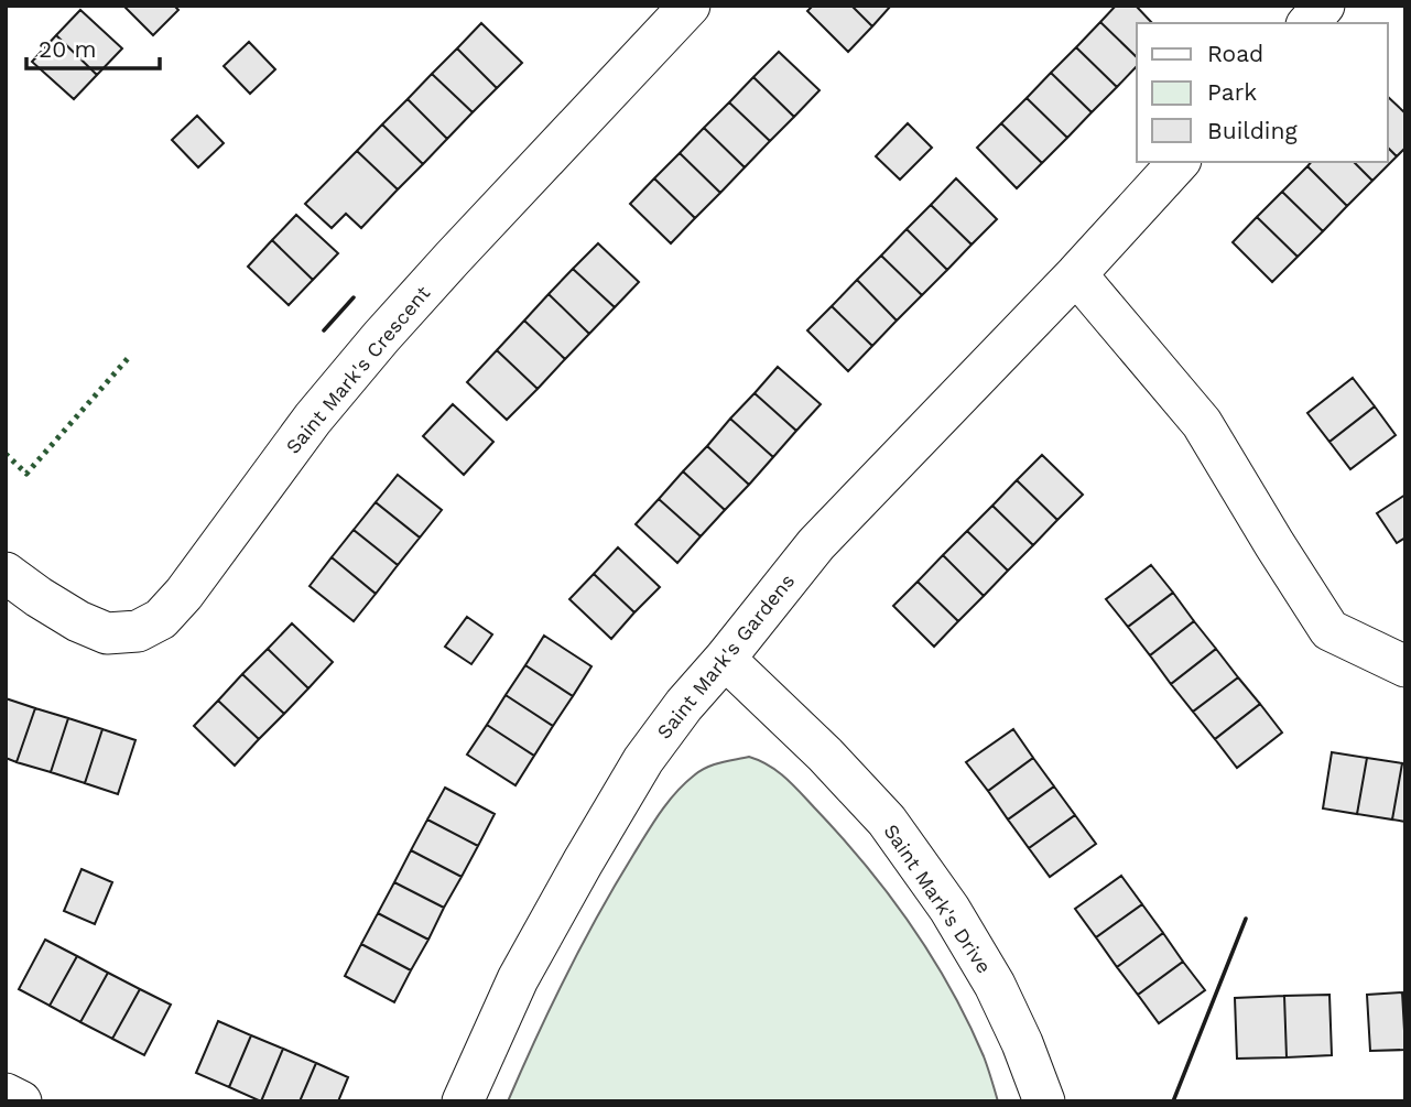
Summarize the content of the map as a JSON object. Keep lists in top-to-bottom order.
{
  "streets": {
    "street": ["Saint Mark's Crescent", "Saint Mark's Gardens", "Saint Mark's Drive"]
  },
  "crossings": [
    ["Saint Mark's Gardens", "Saint Mark's Drive"]
  ],
  "legend": ["Road", "Park", "Building"],
  "scale_bar": "20 m"
}
